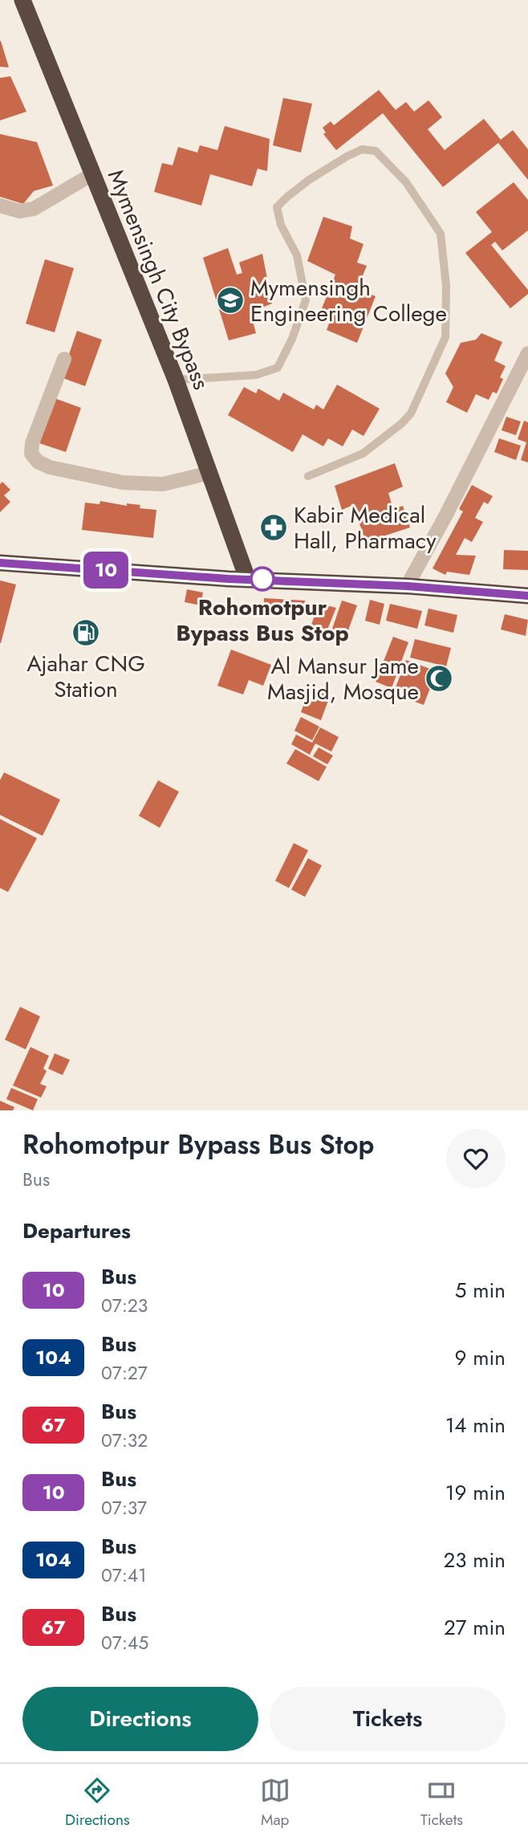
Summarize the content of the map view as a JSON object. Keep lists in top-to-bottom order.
{
  "streets": {
    "highway": ["Mymensingh City Bypass"]
  },
  "places": {
    "school or university": ["Mymensingh Engineering College"],
    "pharmacy": ["Kabir Medical Hall, Pharmacy"],
    "other": ["Rohomotpur Bypass Bus Stop"],
    "fuel station": ["Ajahar CNG Station"],
    "mosque": ["Al Mansur Jame Masjid, Mosque"]
  },
  "lines": ["bus line 10"],
  "page": {
    "on_map": "10",
    "heading": [
      ["Rohomotpur Bypass Bus Stop", "Bus"],
      "Departures"
    ],
    "list": [
      {
        "mark": "10",
        "name": "Bus",
        "note": "07:23",
        "value": "5 min"
      },
      {
        "mark": "104",
        "name": "Bus",
        "note": "07:27",
        "value": "9 min"
      },
      {
        "mark": "67",
        "name": "Bus",
        "note": "07:32",
        "value": "14 min"
      },
      {
        "mark": "10",
        "name": "Bus",
        "note": "07:37",
        "value": "19 min"
      },
      {
        "mark": "104",
        "name": "Bus",
        "note": "07:41",
        "value": "23 min"
      },
      {
        "mark": "67",
        "name": "Bus",
        "note": "07:45",
        "value": "27 min"
      }
    ],
    "buttons": ["Directions", "Tickets"],
    "tabs": ["Directions", "Map", "Tickets"]
  }
}
